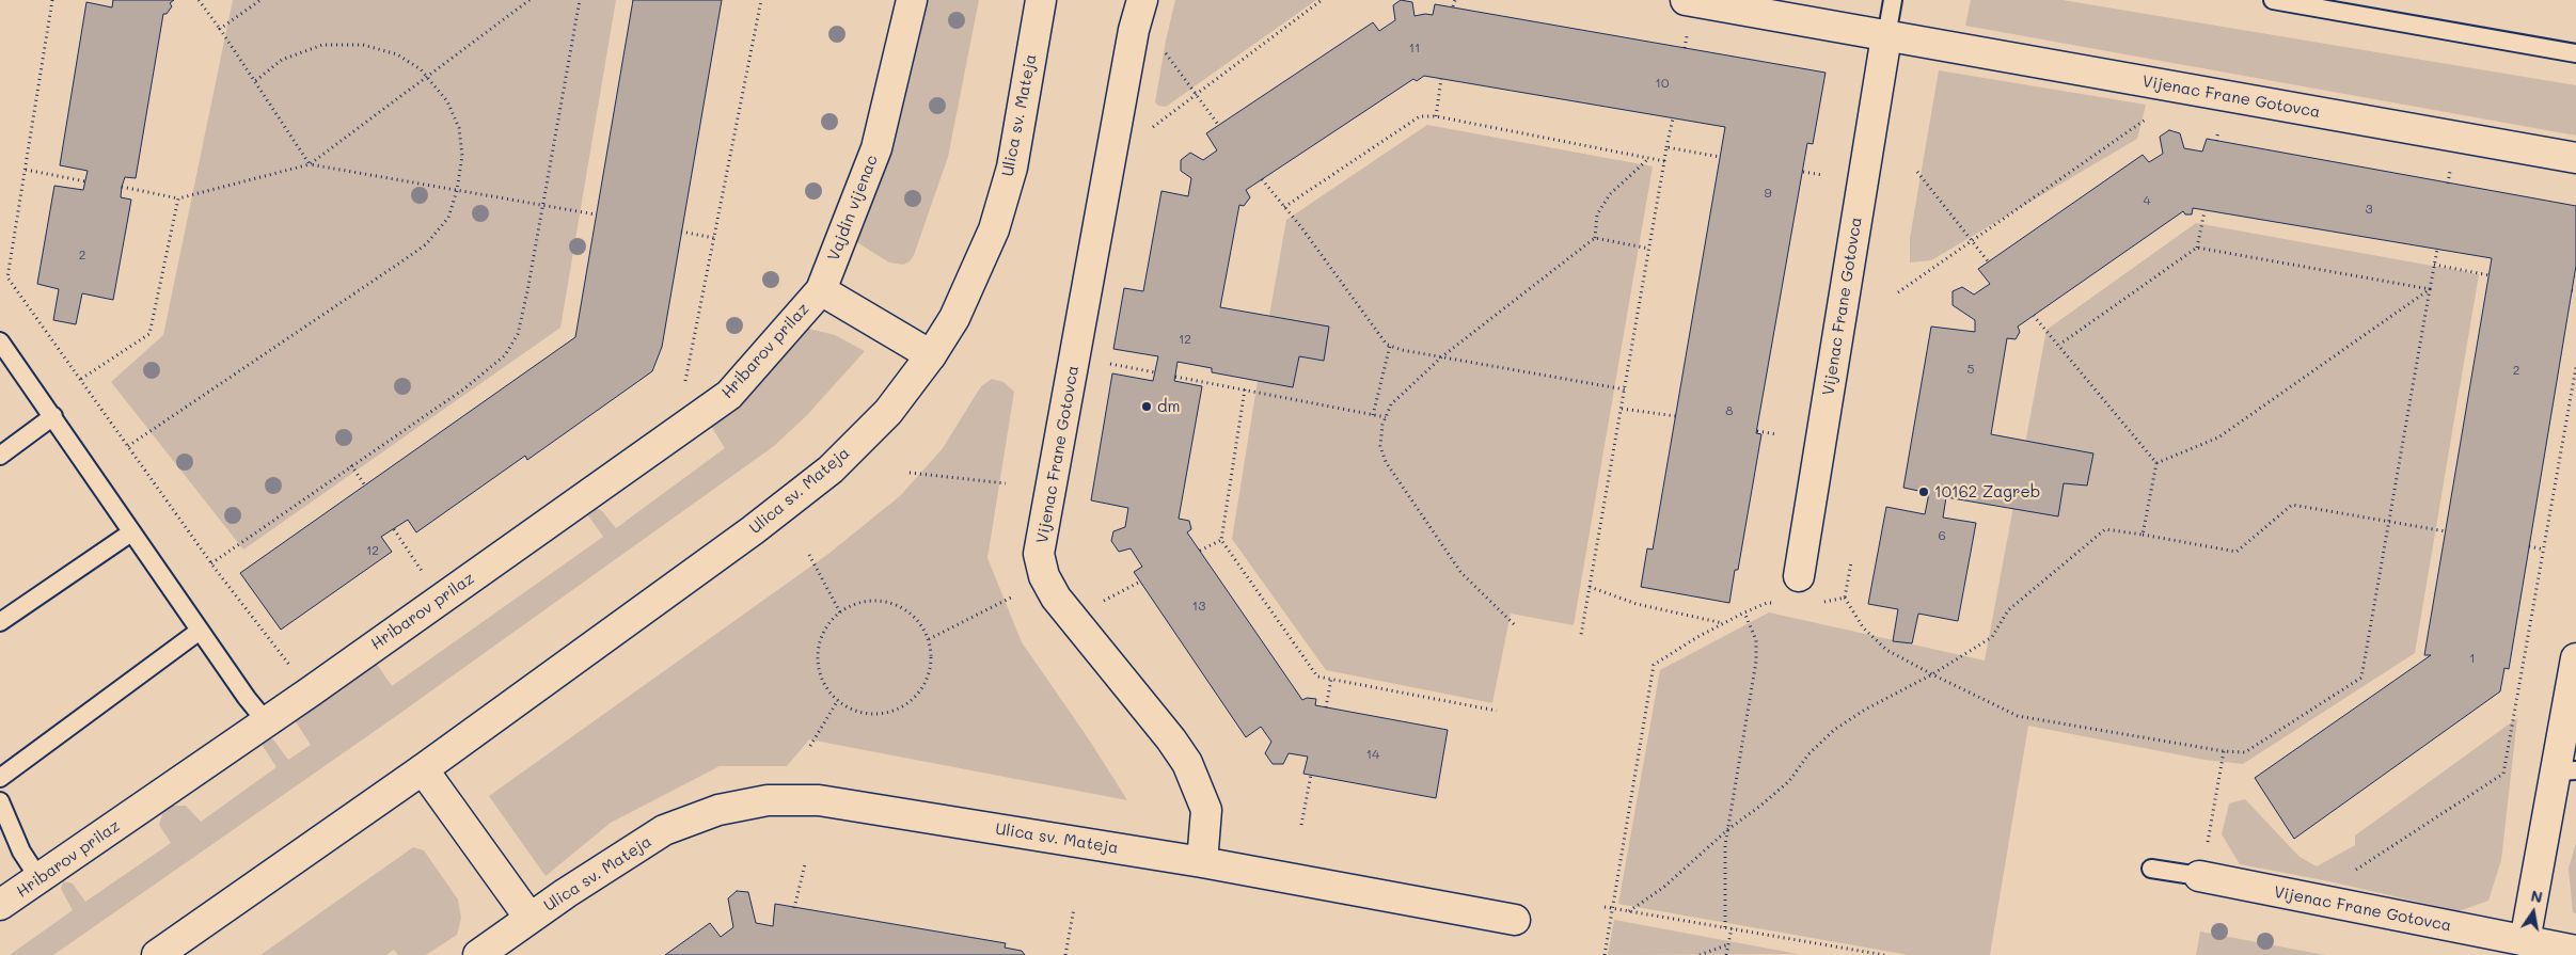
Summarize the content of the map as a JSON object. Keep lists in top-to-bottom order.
{
  "streets": {
    "street": [
      "Vijenac Frane Gotovca",
      "Ulica sv. Mateja",
      "Vajdin vijenac",
      "Hribarov prilaz"
    ]
  },
  "crossings": [
    ["Vijenac Frane Gotovca", "Ulica sv. Mateja"],
    ["Vajdin vijenac", "Hribarov prilaz"]
  ],
  "places": ["dm", "10162 Zagreb"],
  "house_numbers": [
    "11",
    "10",
    "9",
    "4",
    "3",
    "2",
    "12",
    "5",
    "2",
    "8",
    "6",
    "12",
    "13",
    "1",
    "14"
  ],
  "north": "top"
}
